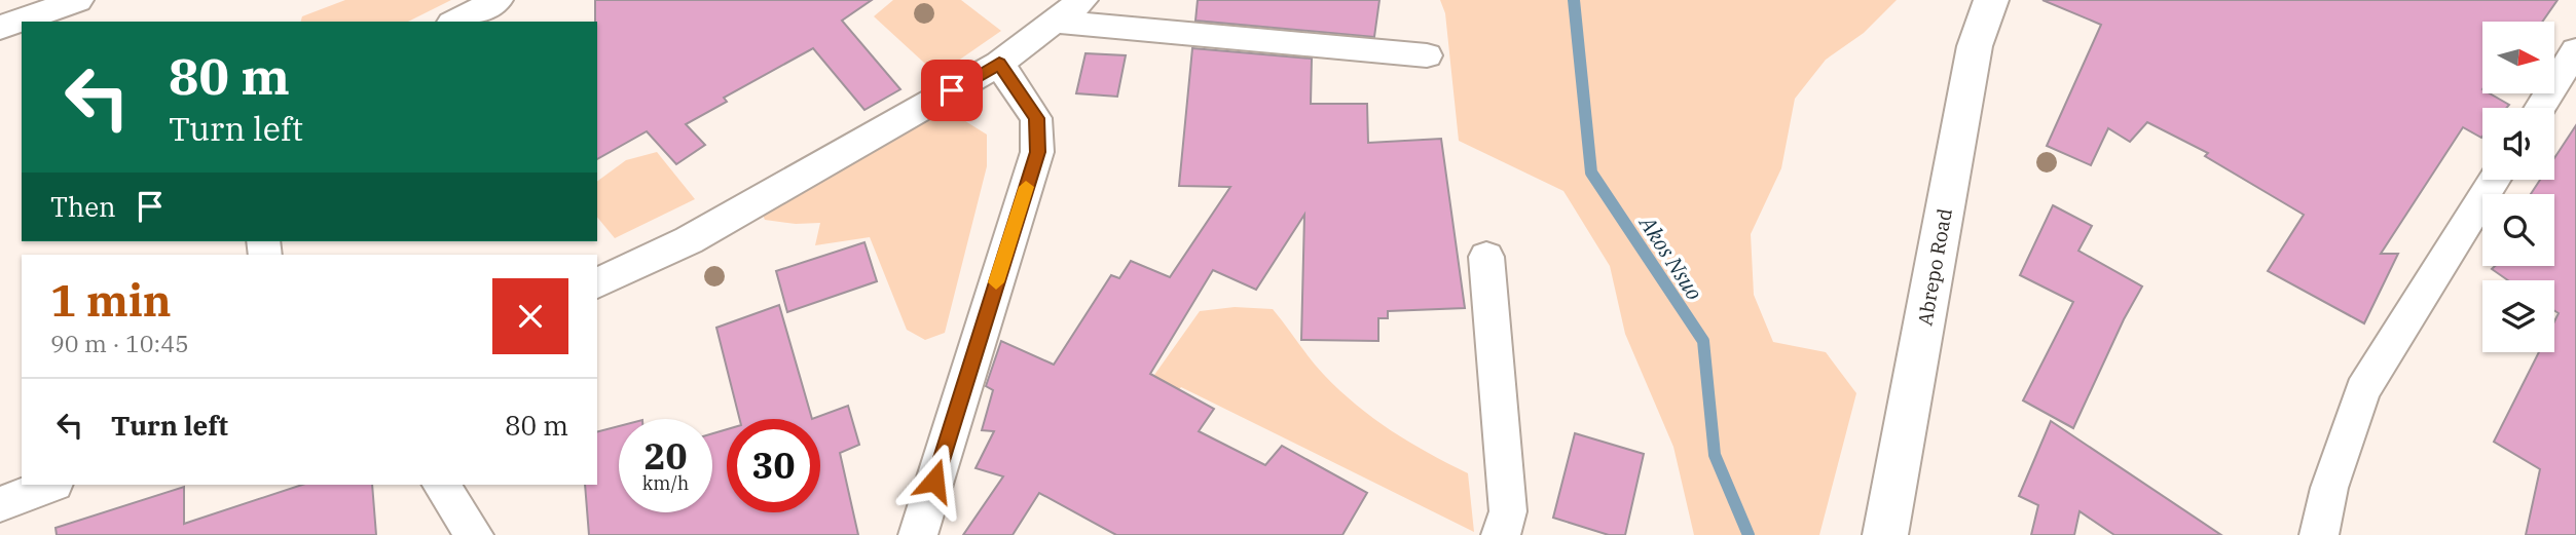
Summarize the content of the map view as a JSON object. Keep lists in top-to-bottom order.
{
  "streets": {
    "main road": ["Abrepo Road"]
  },
  "water": ["Akos Nsuo"],
  "north": "right",
  "page": {
    "turn": ["80 m", "Turn left"],
    "then": "Then",
    "heading": ["1 min", "90 m · 10:45"],
    "list": [
      {
        "name": "Turn left",
        "value": "80 m"
      }
    ],
    "speed": "20 km/h",
    "limit": "30"
  }
}
